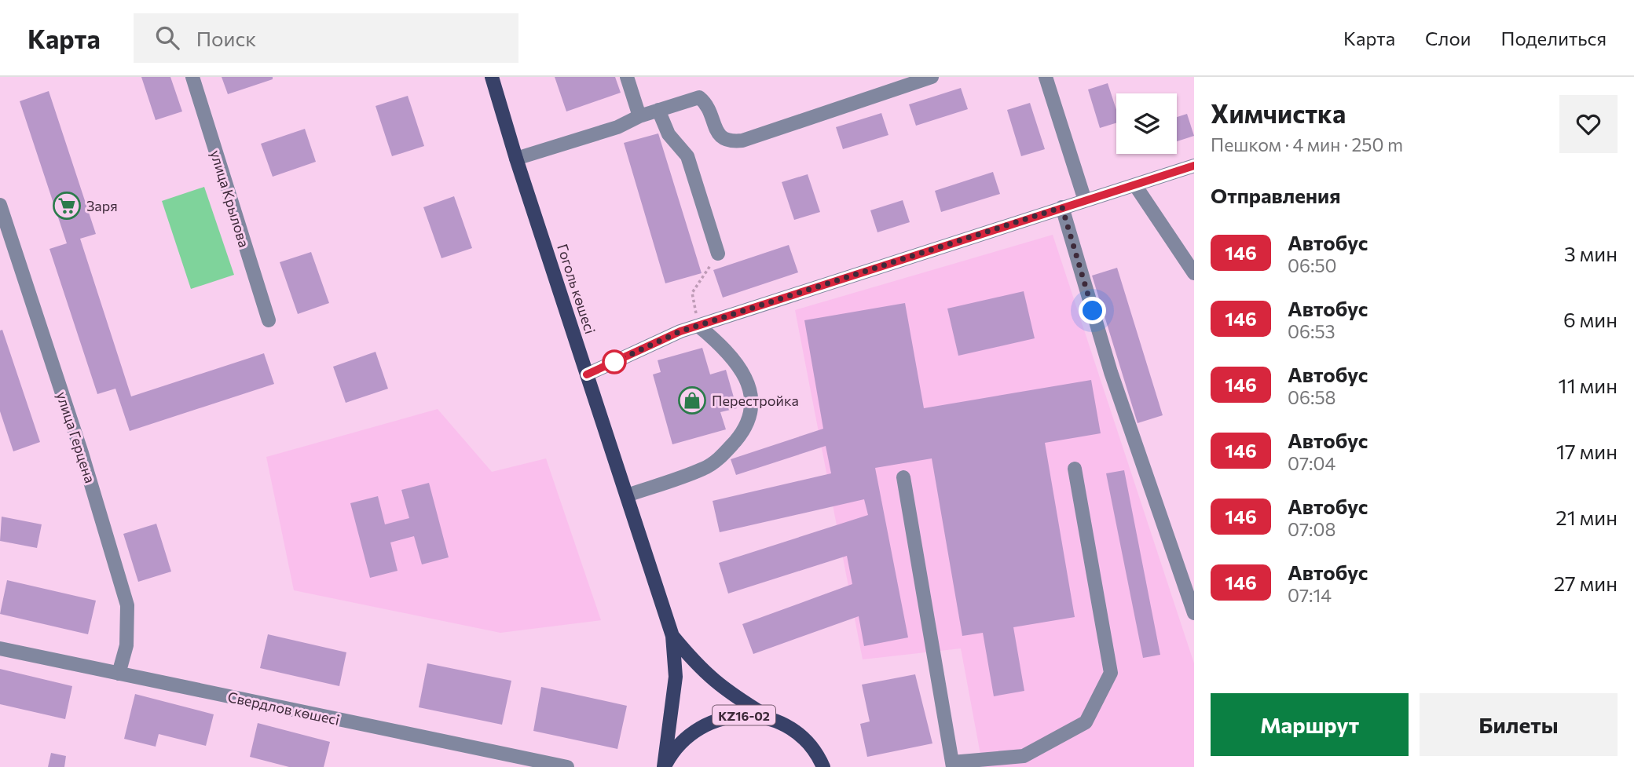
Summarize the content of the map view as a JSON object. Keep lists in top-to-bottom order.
{
  "streets": {
    "main road": ["Гоголь көшесі", "KZ16-02"],
    "street": ["улица Крылова", "улица Герцена", "Свердлов көшесі"]
  },
  "crossings": [
    ["улица Герцена", "Свердлов көшесі"]
  ],
  "places": {
    "supermarket": ["Заря"],
    "shop": ["Перестройка"]
  },
  "lines": ["bus line 146"],
  "page": {
    "header": "Карта",
    "search": "Поиск",
    "nav": ["Карта", "Слои", "Поделиться"],
    "heading": [
      ["Химчистка", "Пешком · 4 мин · 250 m"],
      "Отправления"
    ],
    "list": [
      {
        "mark": "146",
        "name": "Автобус",
        "note": "06:50",
        "value": "3 мин"
      },
      {
        "mark": "146",
        "name": "Автобус",
        "note": "06:53",
        "value": "6 мин"
      },
      {
        "mark": "146",
        "name": "Автобус",
        "note": "06:58",
        "value": "11 мин"
      },
      {
        "mark": "146",
        "name": "Автобус",
        "note": "07:04",
        "value": "17 мин"
      },
      {
        "mark": "146",
        "name": "Автобус",
        "note": "07:08",
        "value": "21 мин"
      },
      {
        "mark": "146",
        "name": "Автобус",
        "note": "07:14",
        "value": "27 мин"
      }
    ],
    "buttons": ["Маршрут", "Билеты"]
  }
}
